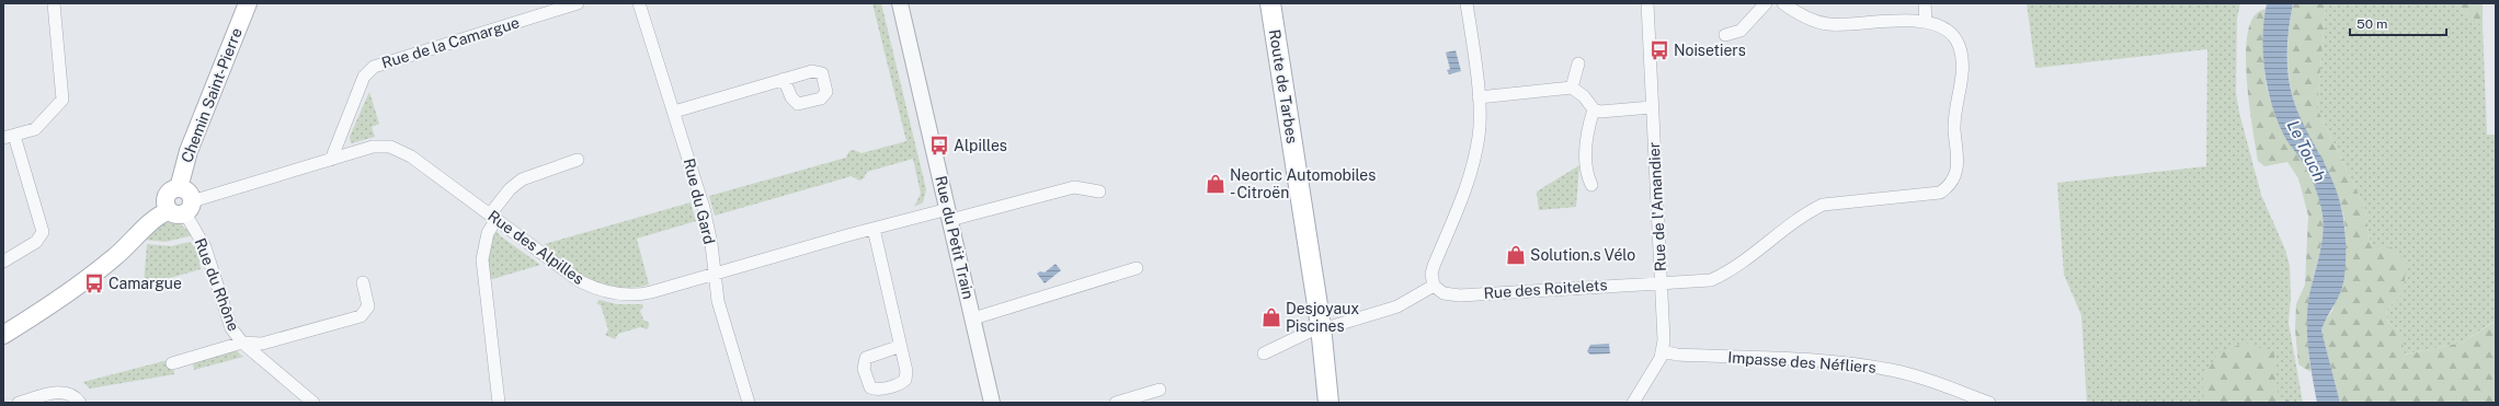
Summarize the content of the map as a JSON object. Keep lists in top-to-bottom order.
{
  "streets": {
    "main road": ["Route de Tarbes", "Chemin Saint-Pierre"],
    "street": [
      "Rue de la Camargue",
      "Rue du Gard",
      "Rue de l'Amandier",
      "Rue du Petit Train",
      "Rue des Alpilles",
      "Rue du Rhône",
      "Rue des Roitelets",
      "Impasse des Néfliers"
    ]
  },
  "crossings": [
    ["Rue de la Camargue", "Rue des Alpilles"],
    ["Chemin Saint-Pierre", "Rue des Alpilles"],
    ["Chemin Saint-Pierre", "Rue du Rhône"],
    ["Rue du Gard", "Rue des Alpilles"],
    ["Rue de l'Amandier", "Rue des Roitelets"],
    ["Rue de l'Amandier", "Impasse des Néfliers"],
    ["Rue du Petit Train", "Rue des Alpilles"],
    ["Rue des Alpilles", "Rue du Rhône"]
  ],
  "water": ["Le Touch"],
  "places": {
    "bus stop": ["Noisetiers", "Alpilles", "Camargue"],
    "shop": ["Neortic Automobiles - Citroën", "Solution.s Vélo", "Desjoyaux Piscines"]
  },
  "scale_bar": "50 m"
}
